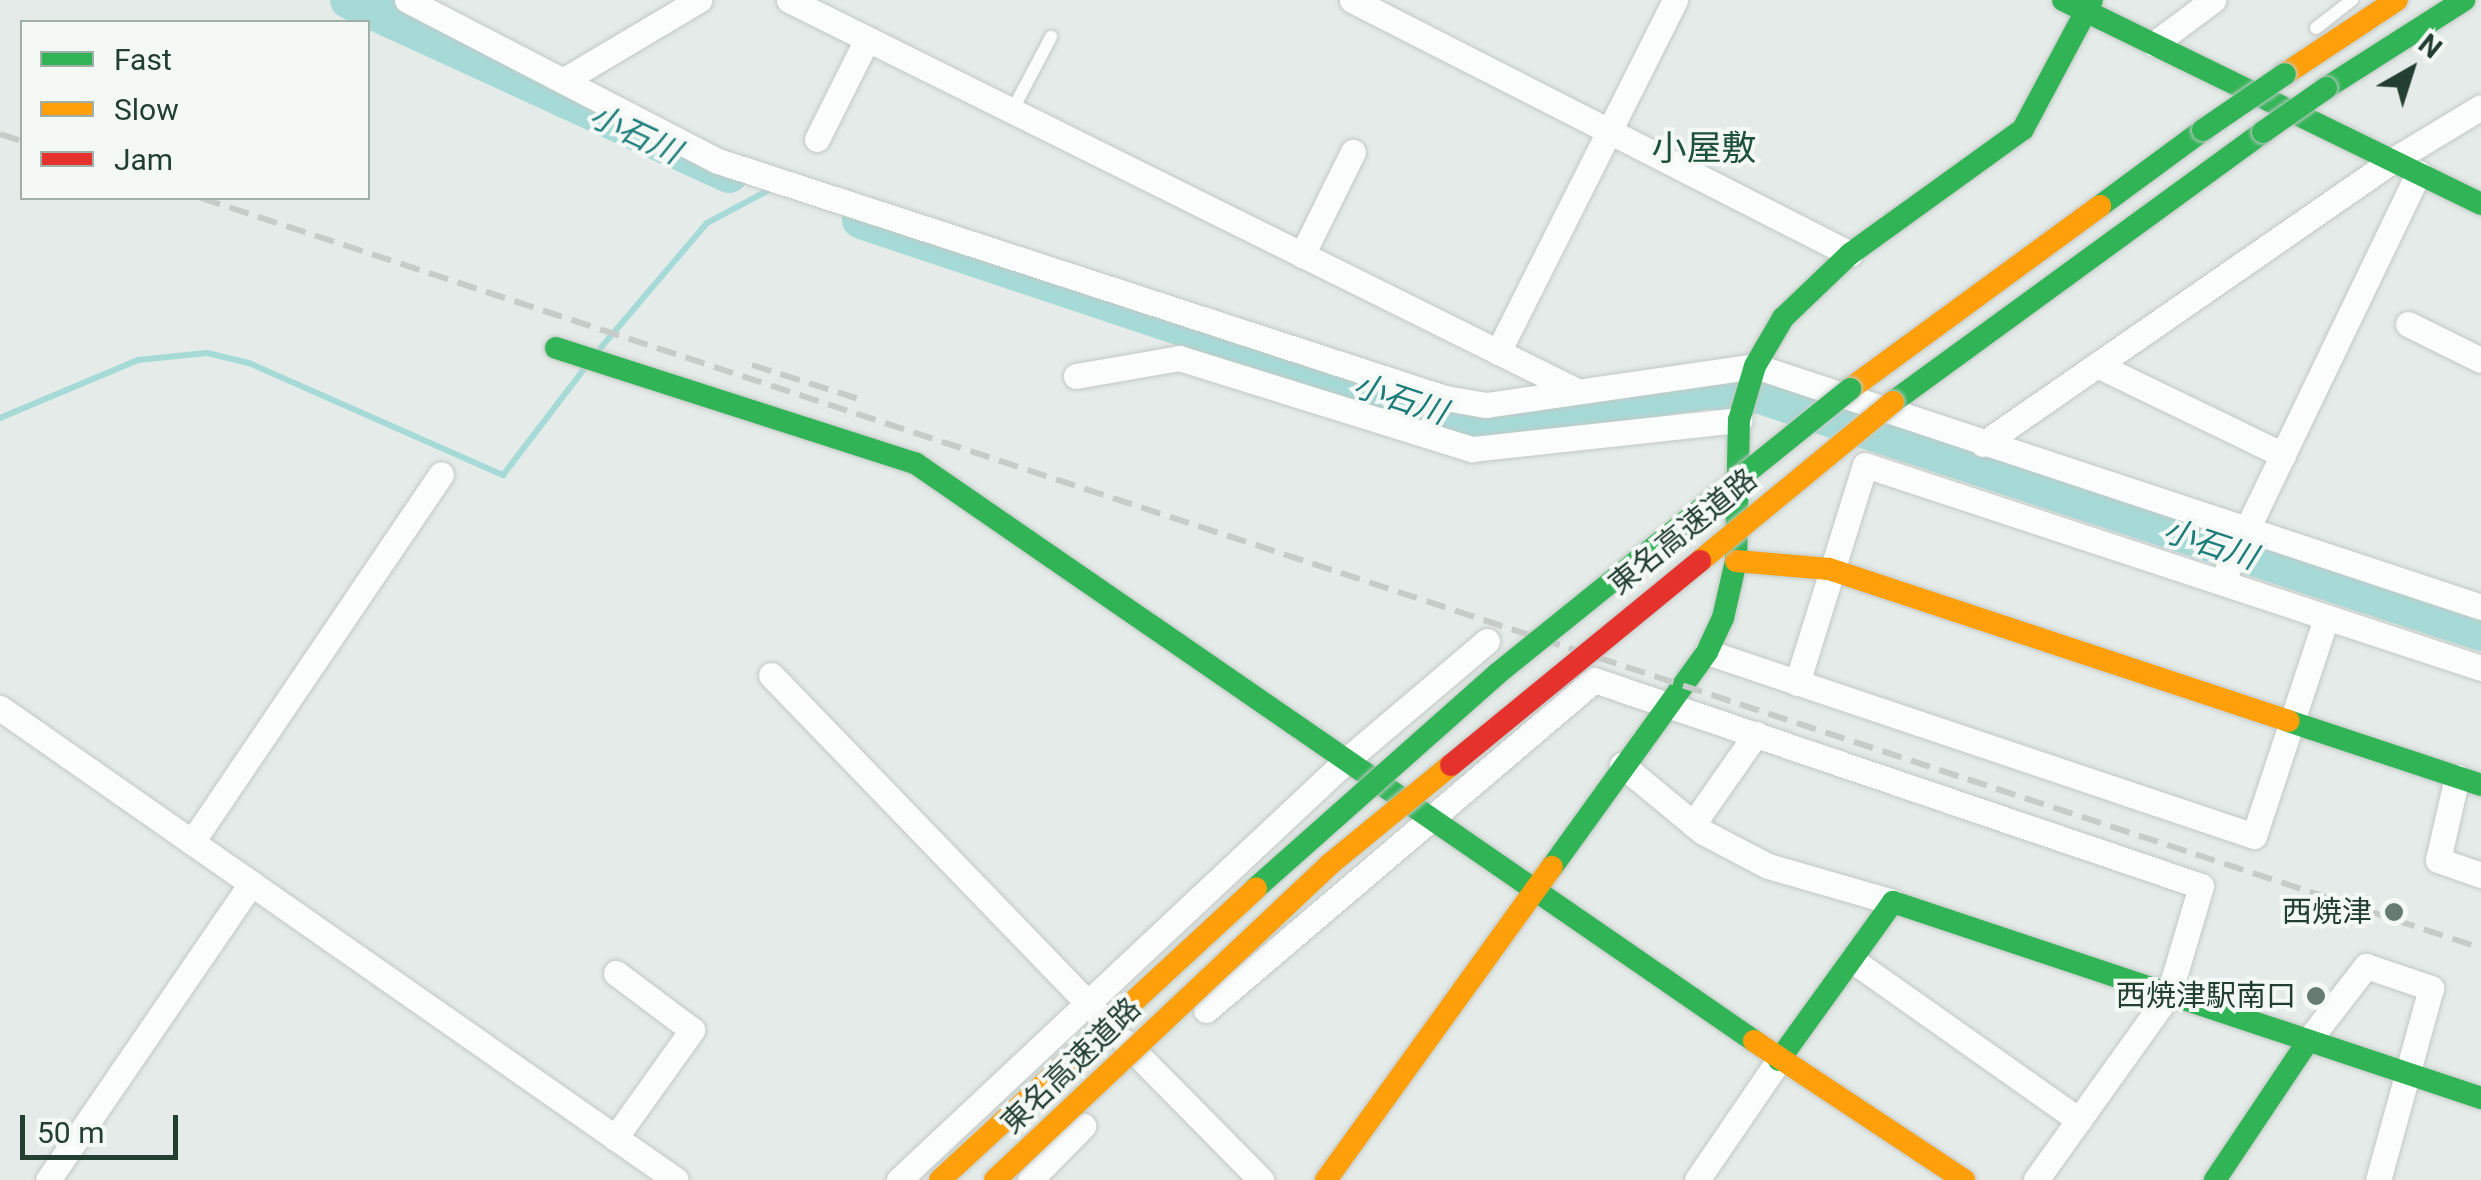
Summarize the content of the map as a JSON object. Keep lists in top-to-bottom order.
{
  "streets": {
    "main road": ["東名高速道路"]
  },
  "districts": ["小屋敷"],
  "water": ["小石川"],
  "places": ["西焼津", "西焼津駅南口"],
  "legend": ["Fast", "Slow", "Jam"],
  "scale_bar": "50 m",
  "north": "top right"
}
